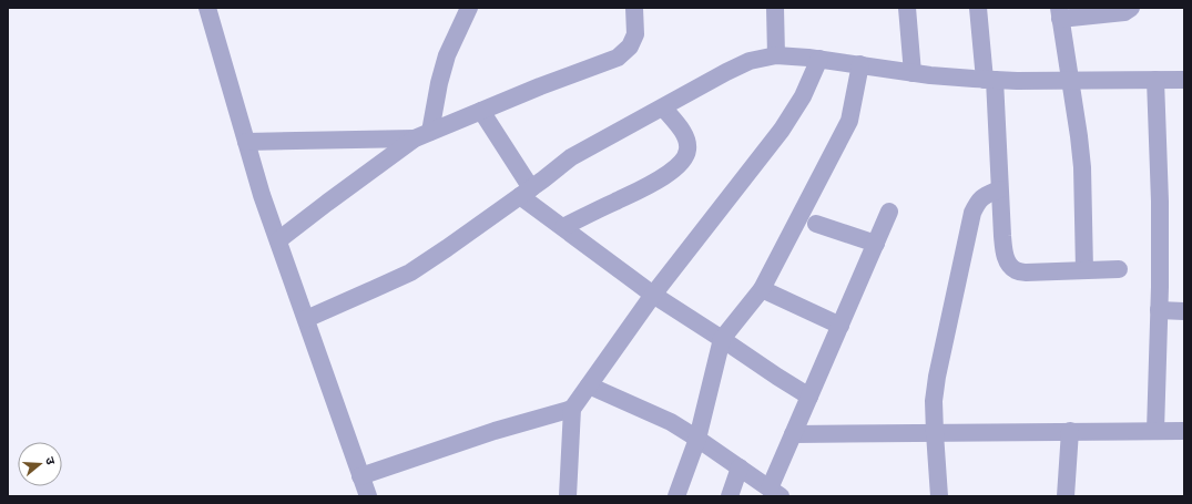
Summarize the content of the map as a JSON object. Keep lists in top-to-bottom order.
{
  "north": "right"
}
